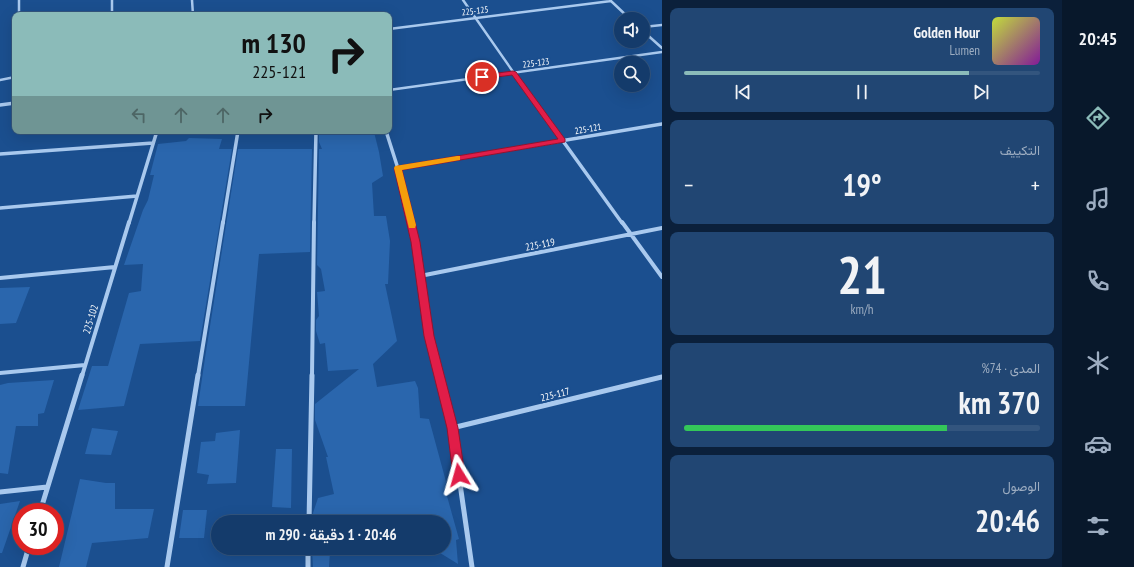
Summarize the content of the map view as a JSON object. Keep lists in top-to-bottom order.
{
  "streets": {
    "street": [
      "225-125",
      "225-123",
      "225-121",
      "225-119",
      "225-102",
      "225-117"
    ]
  },
  "page": {
    "tabs": "20:45",
    "turn": ["130 m", "225-121"],
    "song": ["Golden Hour", "Lumen"],
    "tile": [
      "التكييف",
      ["21", "km/h"],
      ["المدى · 74%", "370 km"],
      ["الوصول", "20:46"]
    ],
    "heat": ["−", "19°", "+"],
    "limit": "30",
    "trip": "20:46 · 1 دقيقة · 290 m"
  }
}
